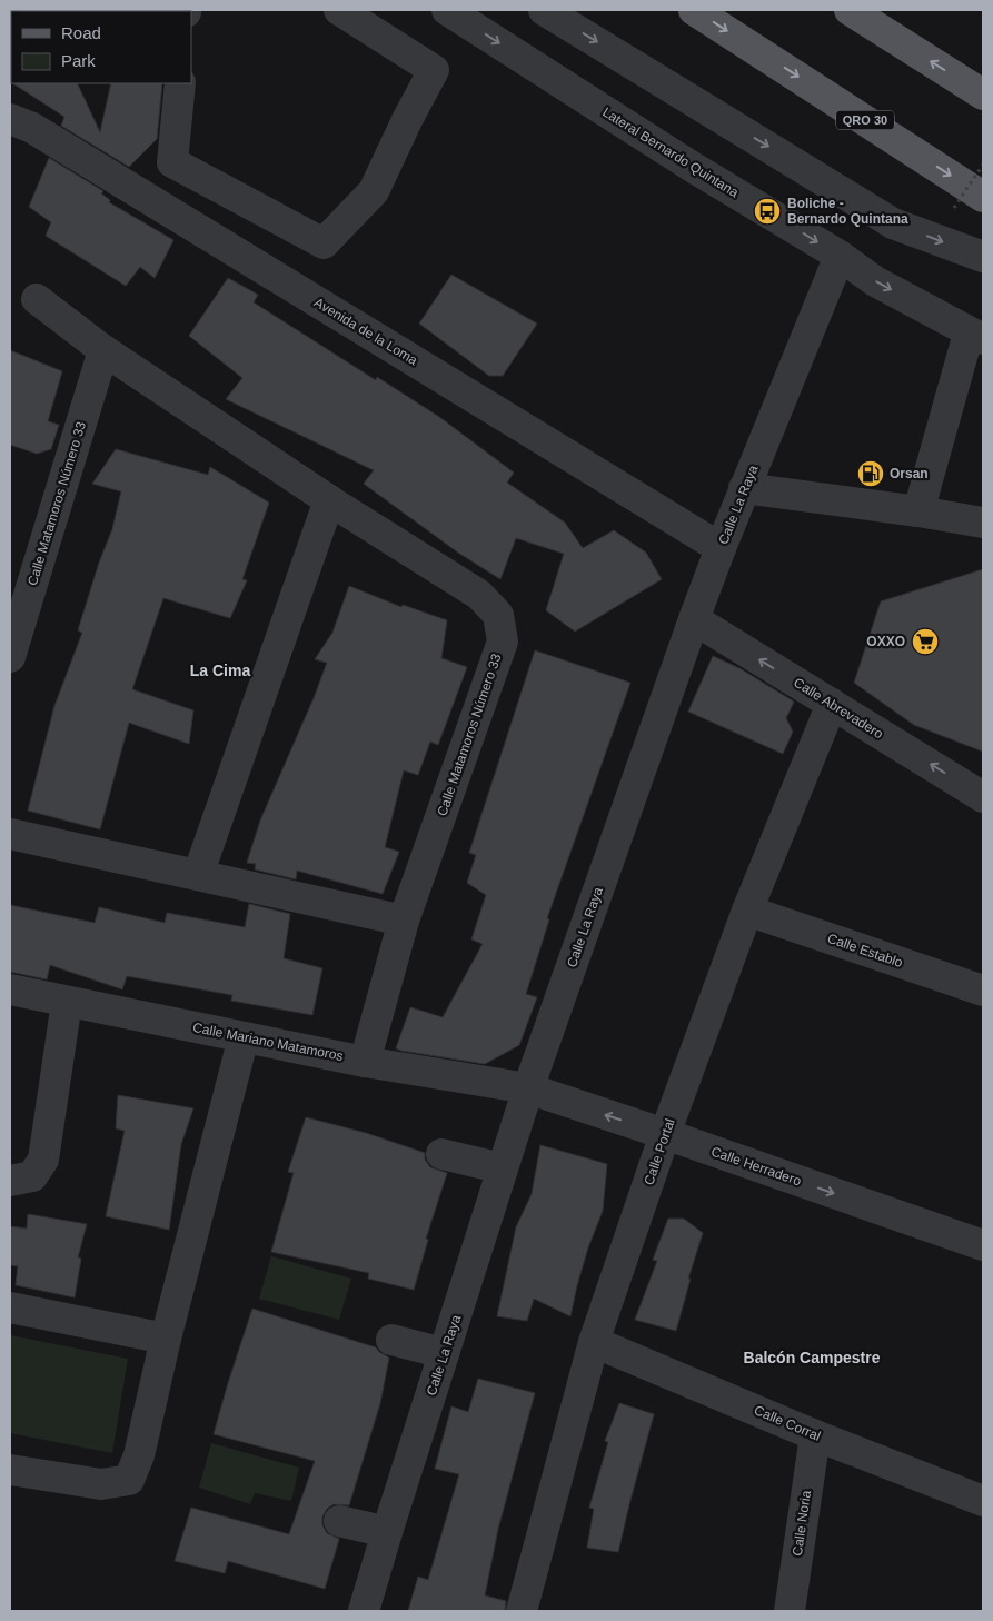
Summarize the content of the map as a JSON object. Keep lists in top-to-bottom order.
{
  "streets": {
    "main road": ["QRO 30"],
    "street": [
      "Lateral Bernardo Quintana",
      "Avenida de la Loma",
      "Calle Matamoros Número 33",
      "Calle La Raya",
      "Calle Abrevadero",
      "Calle Establo",
      "Calle Mariano Matamoros",
      "Calle Portal",
      "Calle Herradero",
      "Calle Corral",
      "Calle Noria"
    ]
  },
  "crossings": [
    ["Lateral Bernardo Quintana", "Calle La Raya"],
    ["Avenida de la Loma", "Calle La Raya"],
    ["Calle Matamoros Número 33", "Calle Mariano Matamoros"],
    ["Calle La Raya", "Calle Abrevadero"],
    ["Calle La Raya", "Calle Mariano Matamoros"],
    ["Calle La Raya", "Calle Herradero"],
    ["Calle Abrevadero", "Calle Portal"],
    ["Calle Establo", "Calle Portal"],
    ["Calle Mariano Matamoros", "Calle Herradero"],
    ["Calle Portal", "Calle Herradero"],
    ["Calle Portal", "Calle Corral"],
    ["Calle Corral", "Calle Noria"]
  ],
  "districts": ["La Cima", "Balcón Campestre"],
  "places": {
    "bus stop": ["Boliche - Bernardo Quintana"],
    "fuel station": ["Orsan"],
    "supermarket": ["OXXO"]
  },
  "legend": ["Road", "Park"]
}
